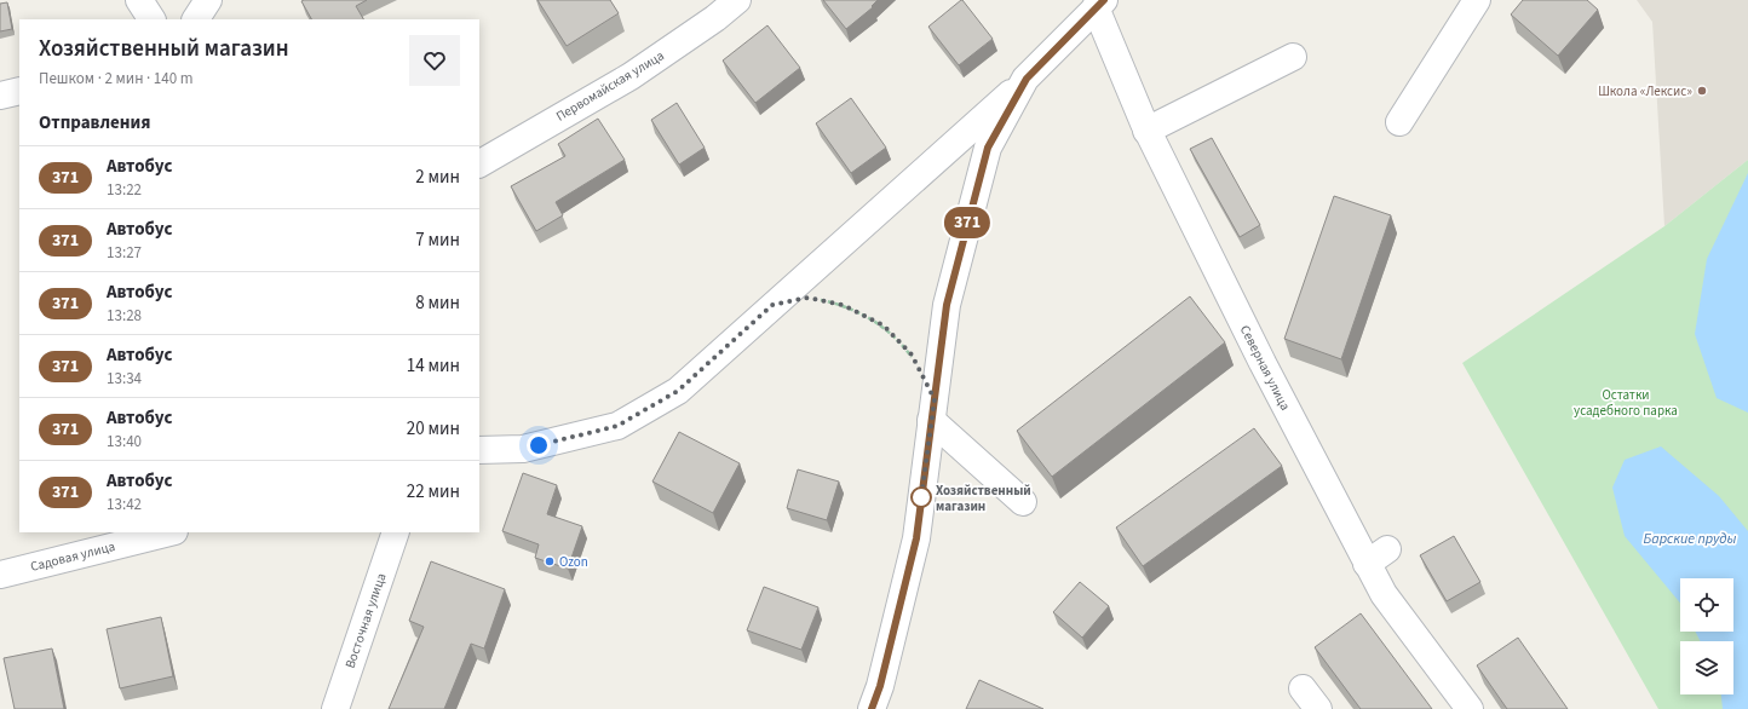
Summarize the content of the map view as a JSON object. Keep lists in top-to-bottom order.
{
  "streets": {
    "street": [
      "Первомайская улица",
      "Северная улица",
      "Садовая улица",
      "Восточная улица"
    ]
  },
  "water": ["Барские пруды"],
  "parks": ["Остатки усадебного парка"],
  "places": ["Школа «Лексис»", "Хозяйственный магазин", "Ozon"],
  "lines": ["bus line 371"],
  "page": {
    "on_map": "371",
    "heading": [
      ["Хозяйственный магазин", "Пешком · 2 мин · 140 m"],
      "Отправления"
    ],
    "list": [
      {
        "mark": "371",
        "name": "Автобус",
        "note": "13:22",
        "value": "2 мин"
      },
      {
        "mark": "371",
        "name": "Автобус",
        "note": "13:27",
        "value": "7 мин"
      },
      {
        "mark": "371",
        "name": "Автобус",
        "note": "13:28",
        "value": "8 мин"
      },
      {
        "mark": "371",
        "name": "Автобус",
        "note": "13:34",
        "value": "14 мин"
      },
      {
        "mark": "371",
        "name": "Автобус",
        "note": "13:40",
        "value": "20 мин"
      },
      {
        "mark": "371",
        "name": "Автобус",
        "note": "13:42",
        "value": "22 мин"
      }
    ]
  }
}
